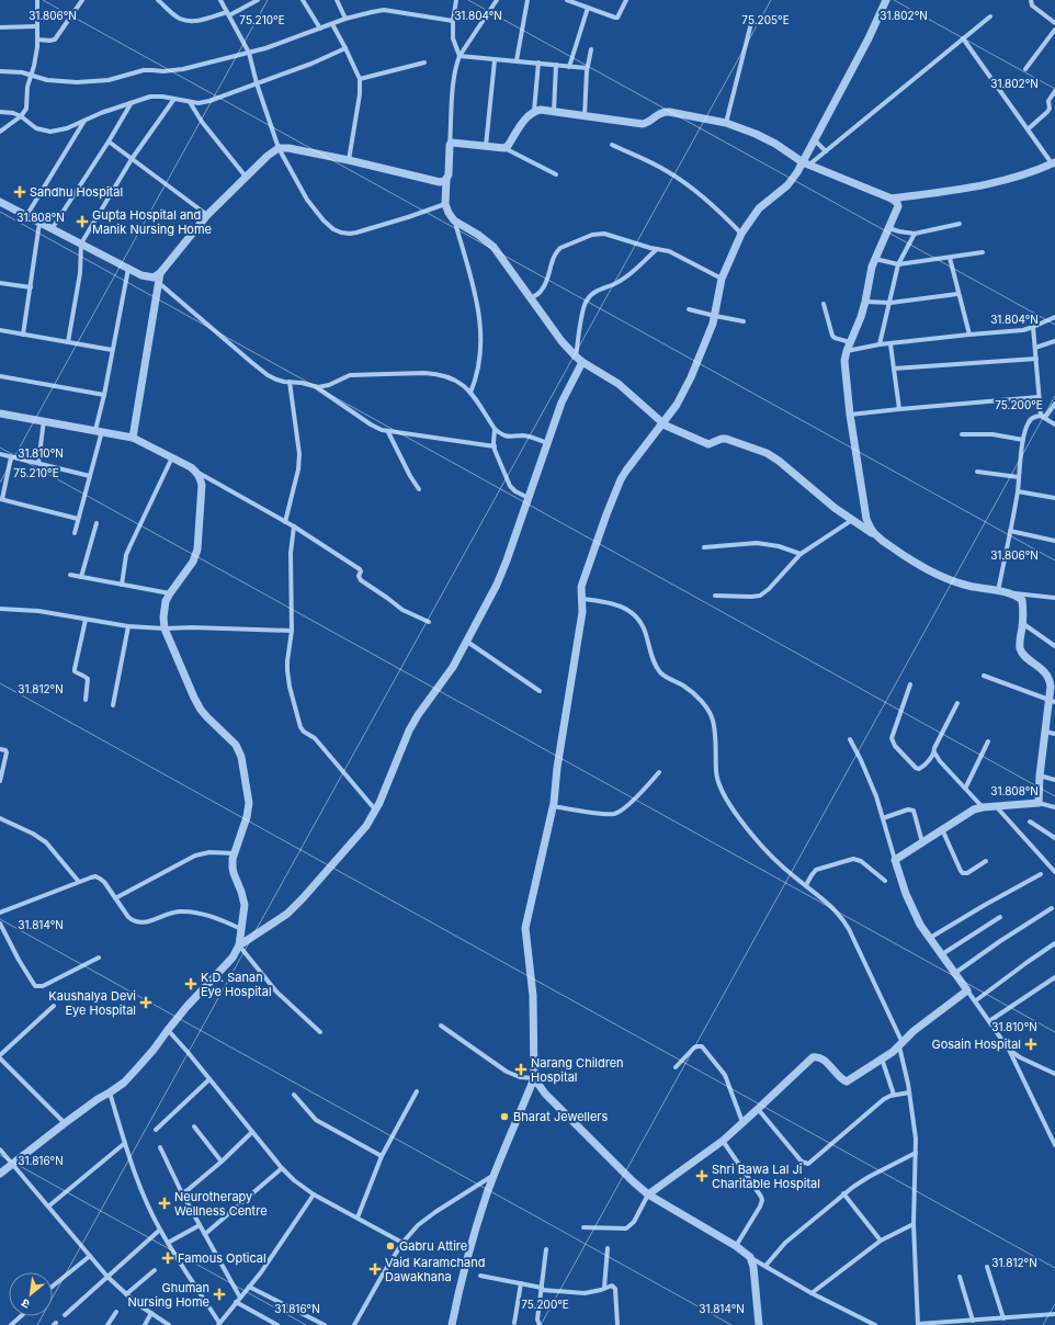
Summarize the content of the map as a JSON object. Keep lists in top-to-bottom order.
{
  "places": {
    "health": [
      "Sandhu Hospital",
      "Gupta Hospital and Manik Nursing Home",
      "K.D. Sanan Eye Hospital",
      "Kaushalya Devi Eye Hospital",
      "Gosain Hospital",
      "Narang Children Hospital",
      "Shri Bawa Lal Ji Charitable Hospital",
      "Neurotherapy Wellness Centre",
      "Famous Optical",
      "Vaid Karamchand Dawakhana",
      "Ghuman Nursing Home"
    ],
    "other": ["Bharat Jewellers", "Gabru Attire"]
  },
  "north": "bottom left",
  "coordinates": [
    "31.806°N",
    "31.802°N",
    "31.804°N",
    "75.210°E",
    "75.205°E",
    "31.808°N",
    "75.200°E",
    "31.810°N",
    "31.812°N",
    "31.814°N",
    "31.816°N"
  ]
}
